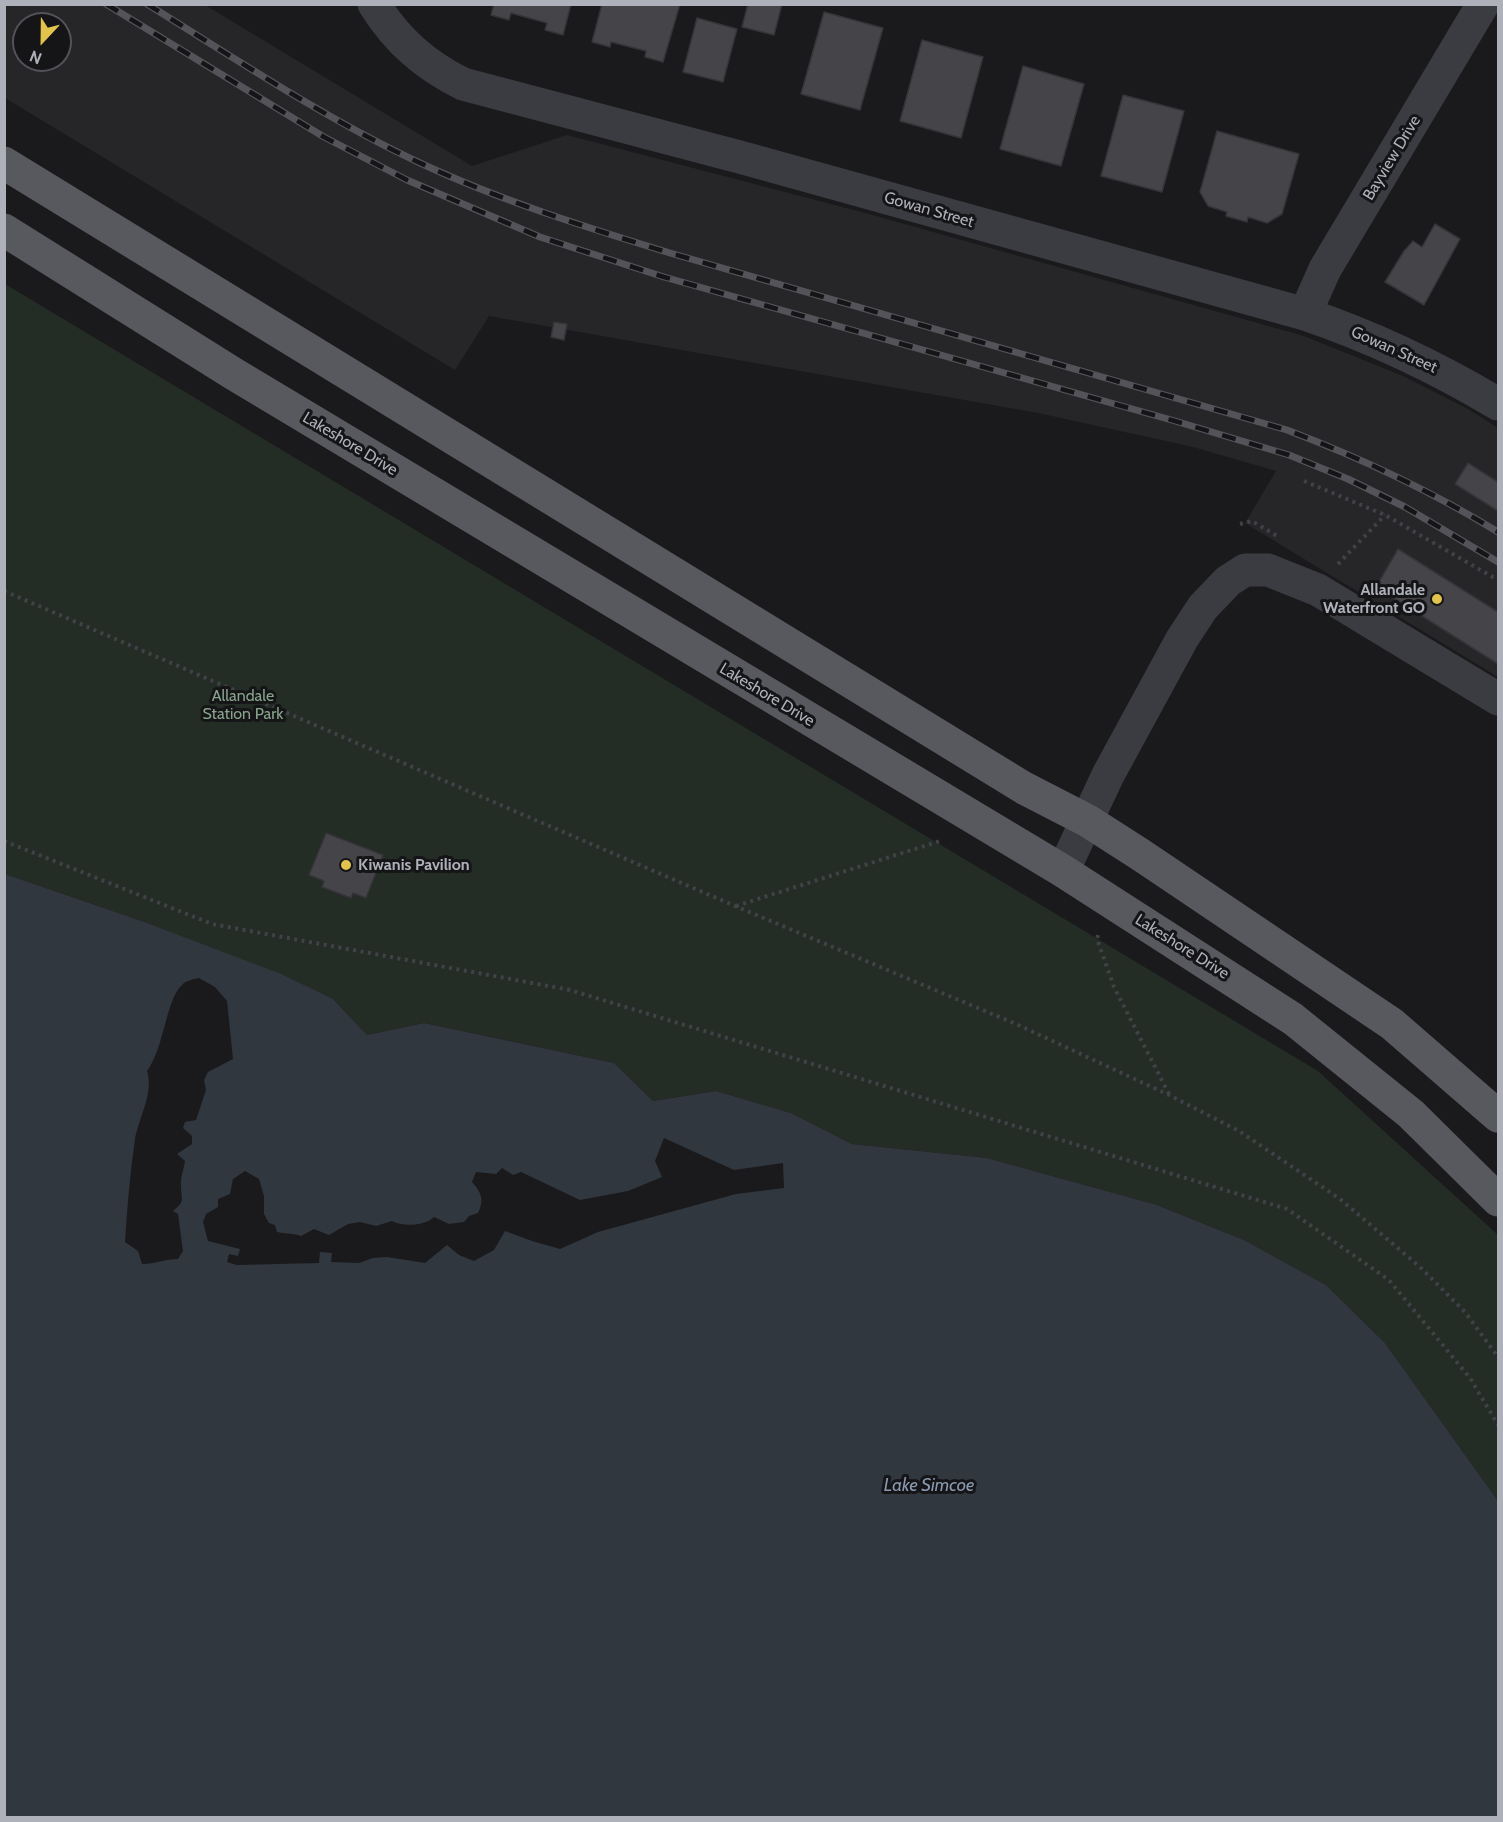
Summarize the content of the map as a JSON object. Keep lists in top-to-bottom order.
{
  "streets": {
    "main road": ["Lakeshore Drive"],
    "street": ["Bayview Drive", "Gowan Street"]
  },
  "crossings": [
    ["Bayview Drive", "Gowan Street"]
  ],
  "water": ["Lake Simcoe"],
  "parks": ["Allandale Station Park"],
  "places": ["Allandale Waterfront GO", "Kiwanis Pavilion"],
  "north": "bottom"
}
